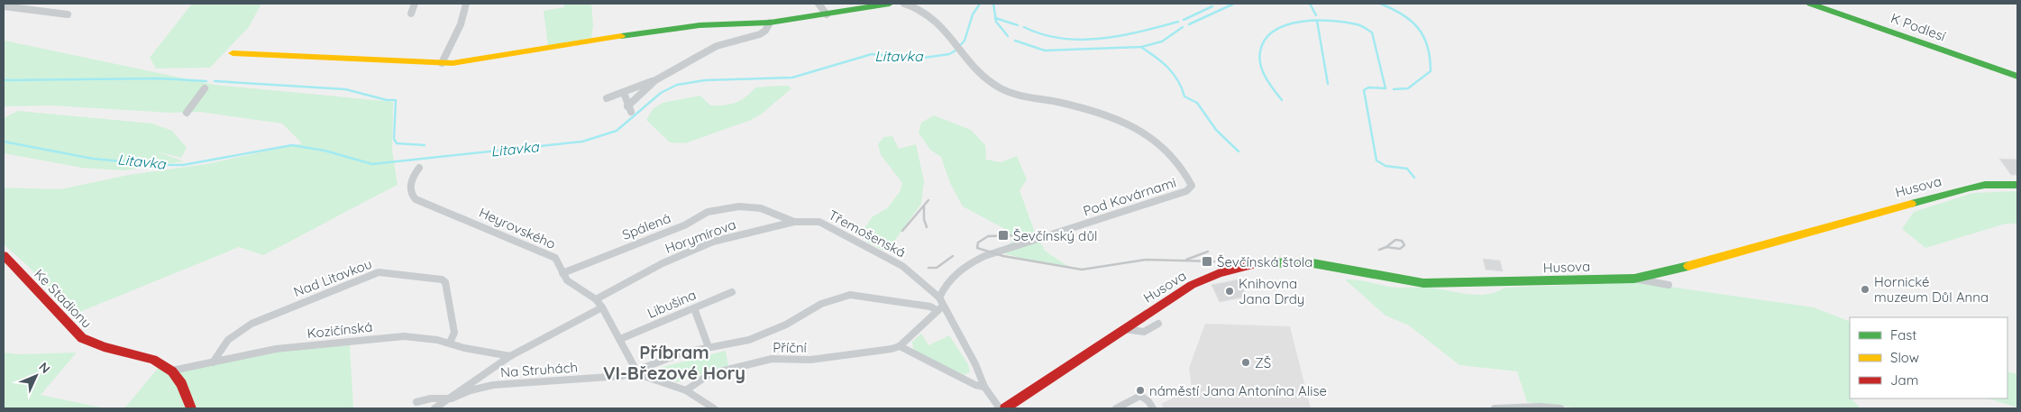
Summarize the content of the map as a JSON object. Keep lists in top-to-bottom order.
{
  "streets": {
    "street": [
      "K Podlesí",
      "Husova",
      "Pod Kovárnami",
      "Spálená",
      "Heyrovského",
      "Třemošenská",
      "Horymírova",
      "Nad Litavkou",
      "Ke Stadionu",
      "Libušina",
      "Kozičínská",
      "Příční",
      "Na Struhách"
    ]
  },
  "crossings": [
    ["Pod Kovárnami", "Třemošenská"],
    ["Spálená", "Heyrovského"],
    ["Spálená", "Třemošenská"],
    ["Heyrovského", "Horymírova"],
    ["Heyrovského", "Libušina"],
    ["Heyrovského", "Na Struhách"],
    ["Třemošenská", "Horymírova"],
    ["Třemošenská", "Na Struhách"],
    ["Nad Litavkou", "Kozičínská"],
    ["Ke Stadionu", "Kozičínská"],
    ["Kozičínská", "Na Struhách"]
  ],
  "districts": ["Příbram VI-Březové Hory"],
  "water": ["Litavka"],
  "places": {
    "transit": ["Ševčínský důl", "Ševčínská štola"],
    "other": [
      "Hornické muzeum Důl Anna",
      "Knihovna Jana Drdy",
      "ZŠ",
      "náměstí Jana Antonína Alise"
    ]
  },
  "legend": ["Fast", "Slow", "Jam"],
  "north": "top right"
}
